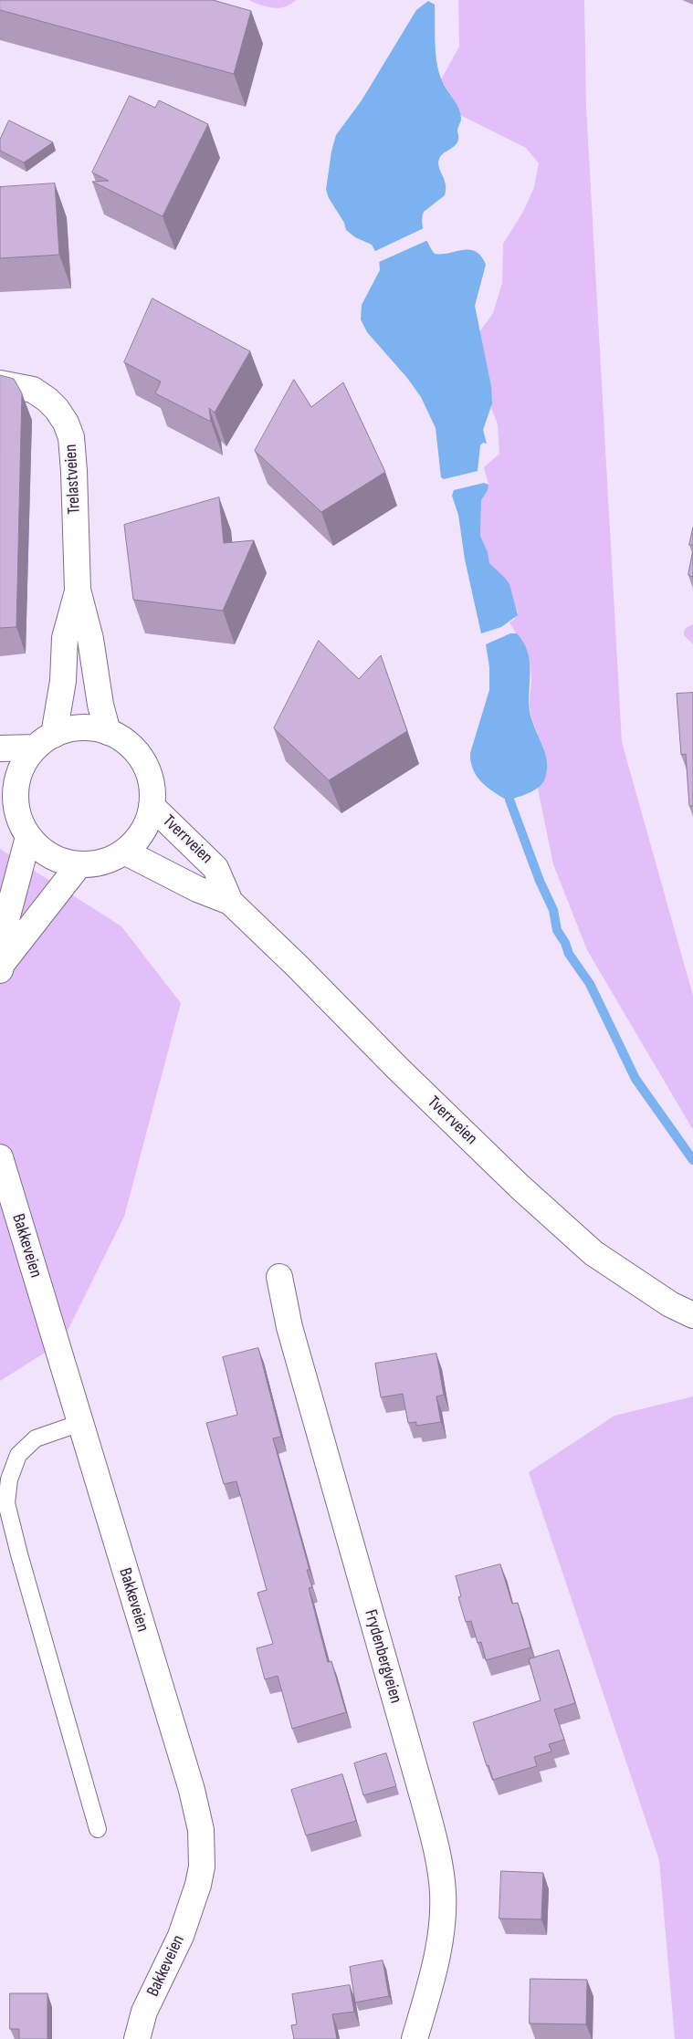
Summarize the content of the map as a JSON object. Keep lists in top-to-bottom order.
{
  "streets": {
    "street": [
      "Trelastveien",
      "Tverrveien",
      "Bakkeveien",
      "Frydenbergveien"
    ]
  },
  "crossings": [
    ["Trelastveien", "Tverrveien"]
  ]
}
